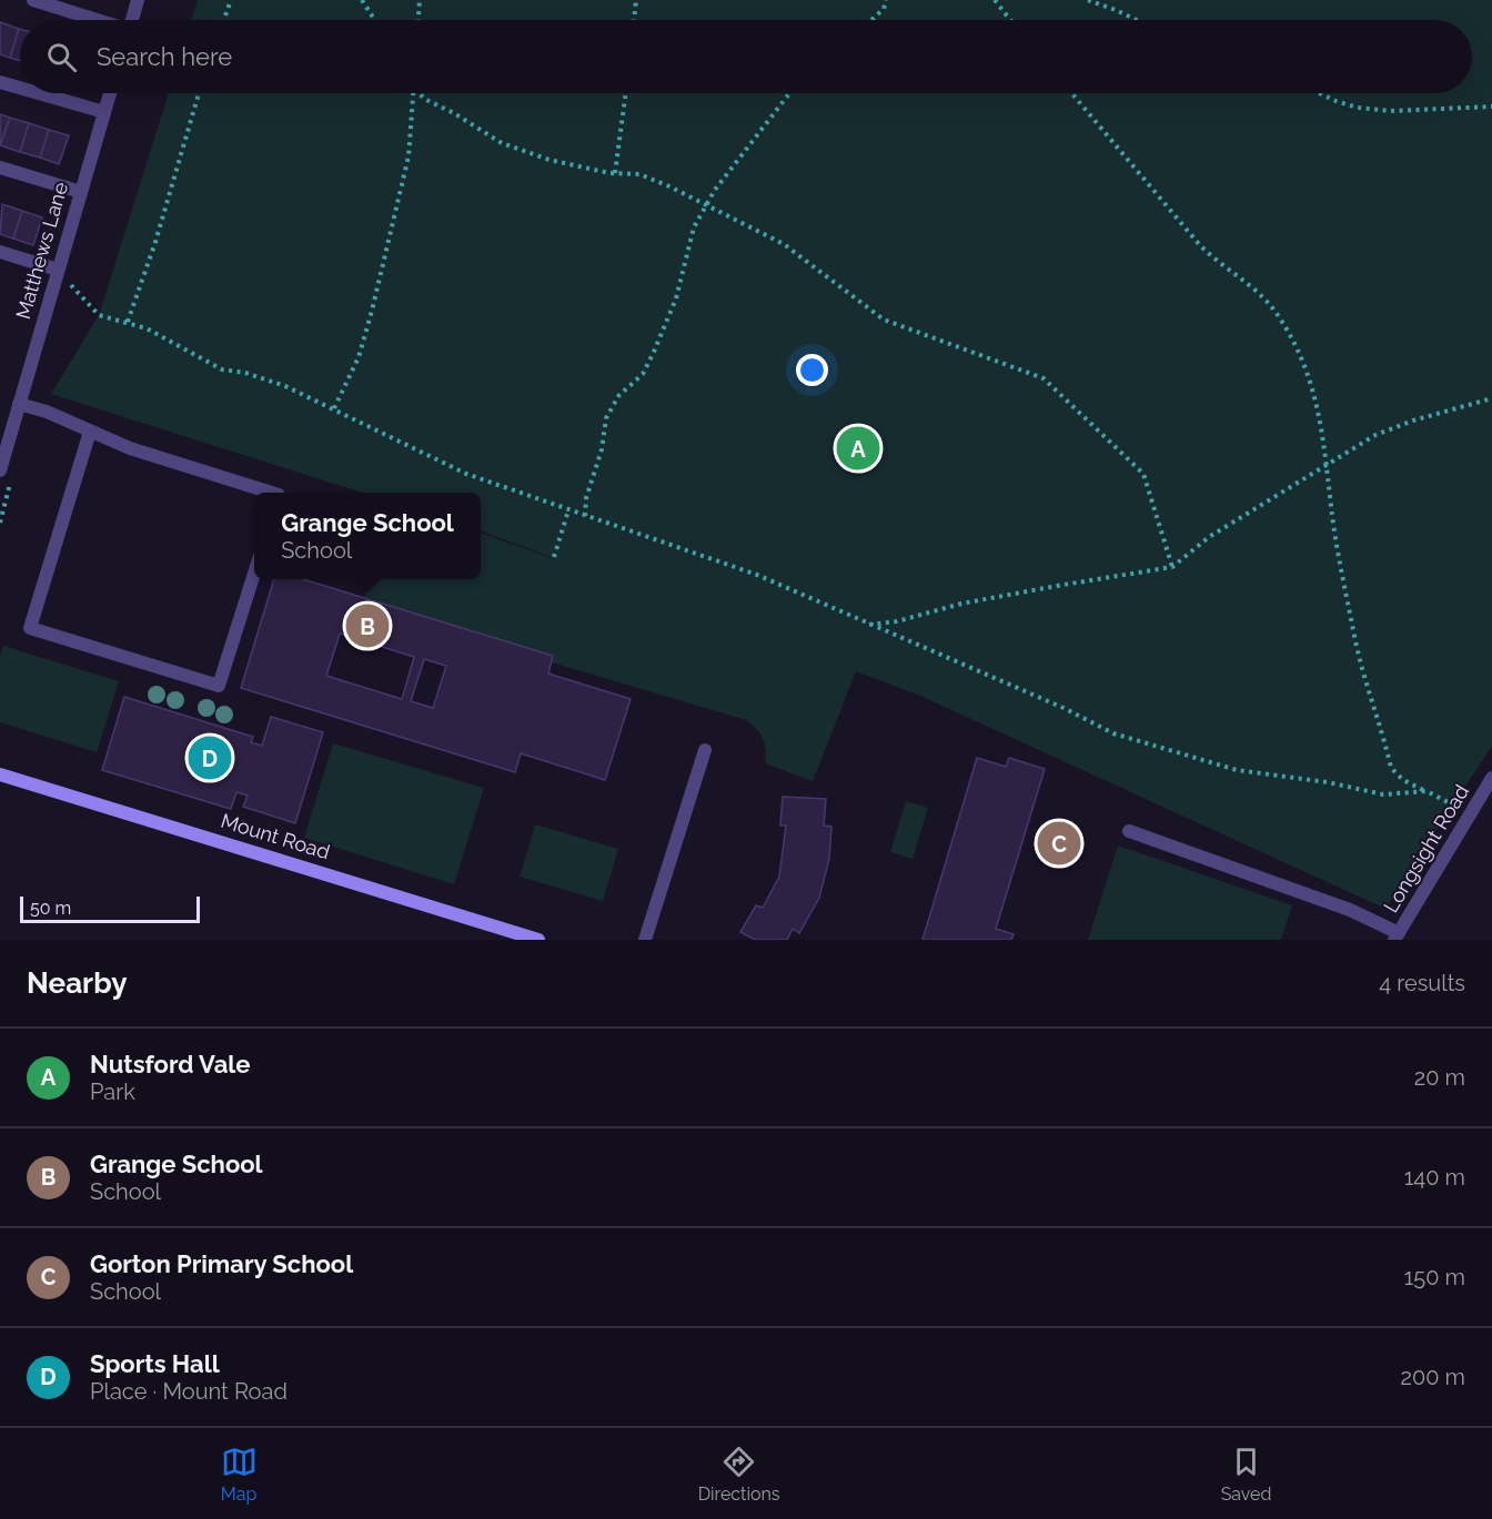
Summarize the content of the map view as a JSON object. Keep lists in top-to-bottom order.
{
  "streets": {
    "main road": ["Mount Road"],
    "street": ["Matthews Lane", "Longsight Road"]
  },
  "scale_bar": "50 m",
  "page": {
    "search": "Search here",
    "pins": [
      "A",
      "B",
      "D",
      "C"
    ],
    "popup": ["Grange School", "School"],
    "scale": "50 m",
    "heading": ["Nearby", "4 results"],
    "list": [
      {
        "mark": "A",
        "name": "Nutsford Vale",
        "note": "Park",
        "value": "20 m"
      },
      {
        "mark": "B",
        "name": "Grange School",
        "note": "School",
        "value": "140 m"
      },
      {
        "mark": "C",
        "name": "Gorton Primary School",
        "note": "School",
        "value": "150 m"
      },
      {
        "mark": "D",
        "name": "Sports Hall",
        "note": "Place · Mount Road",
        "value": "200 m"
      }
    ],
    "nav": ["Map", "Directions", "Saved"]
  }
}
